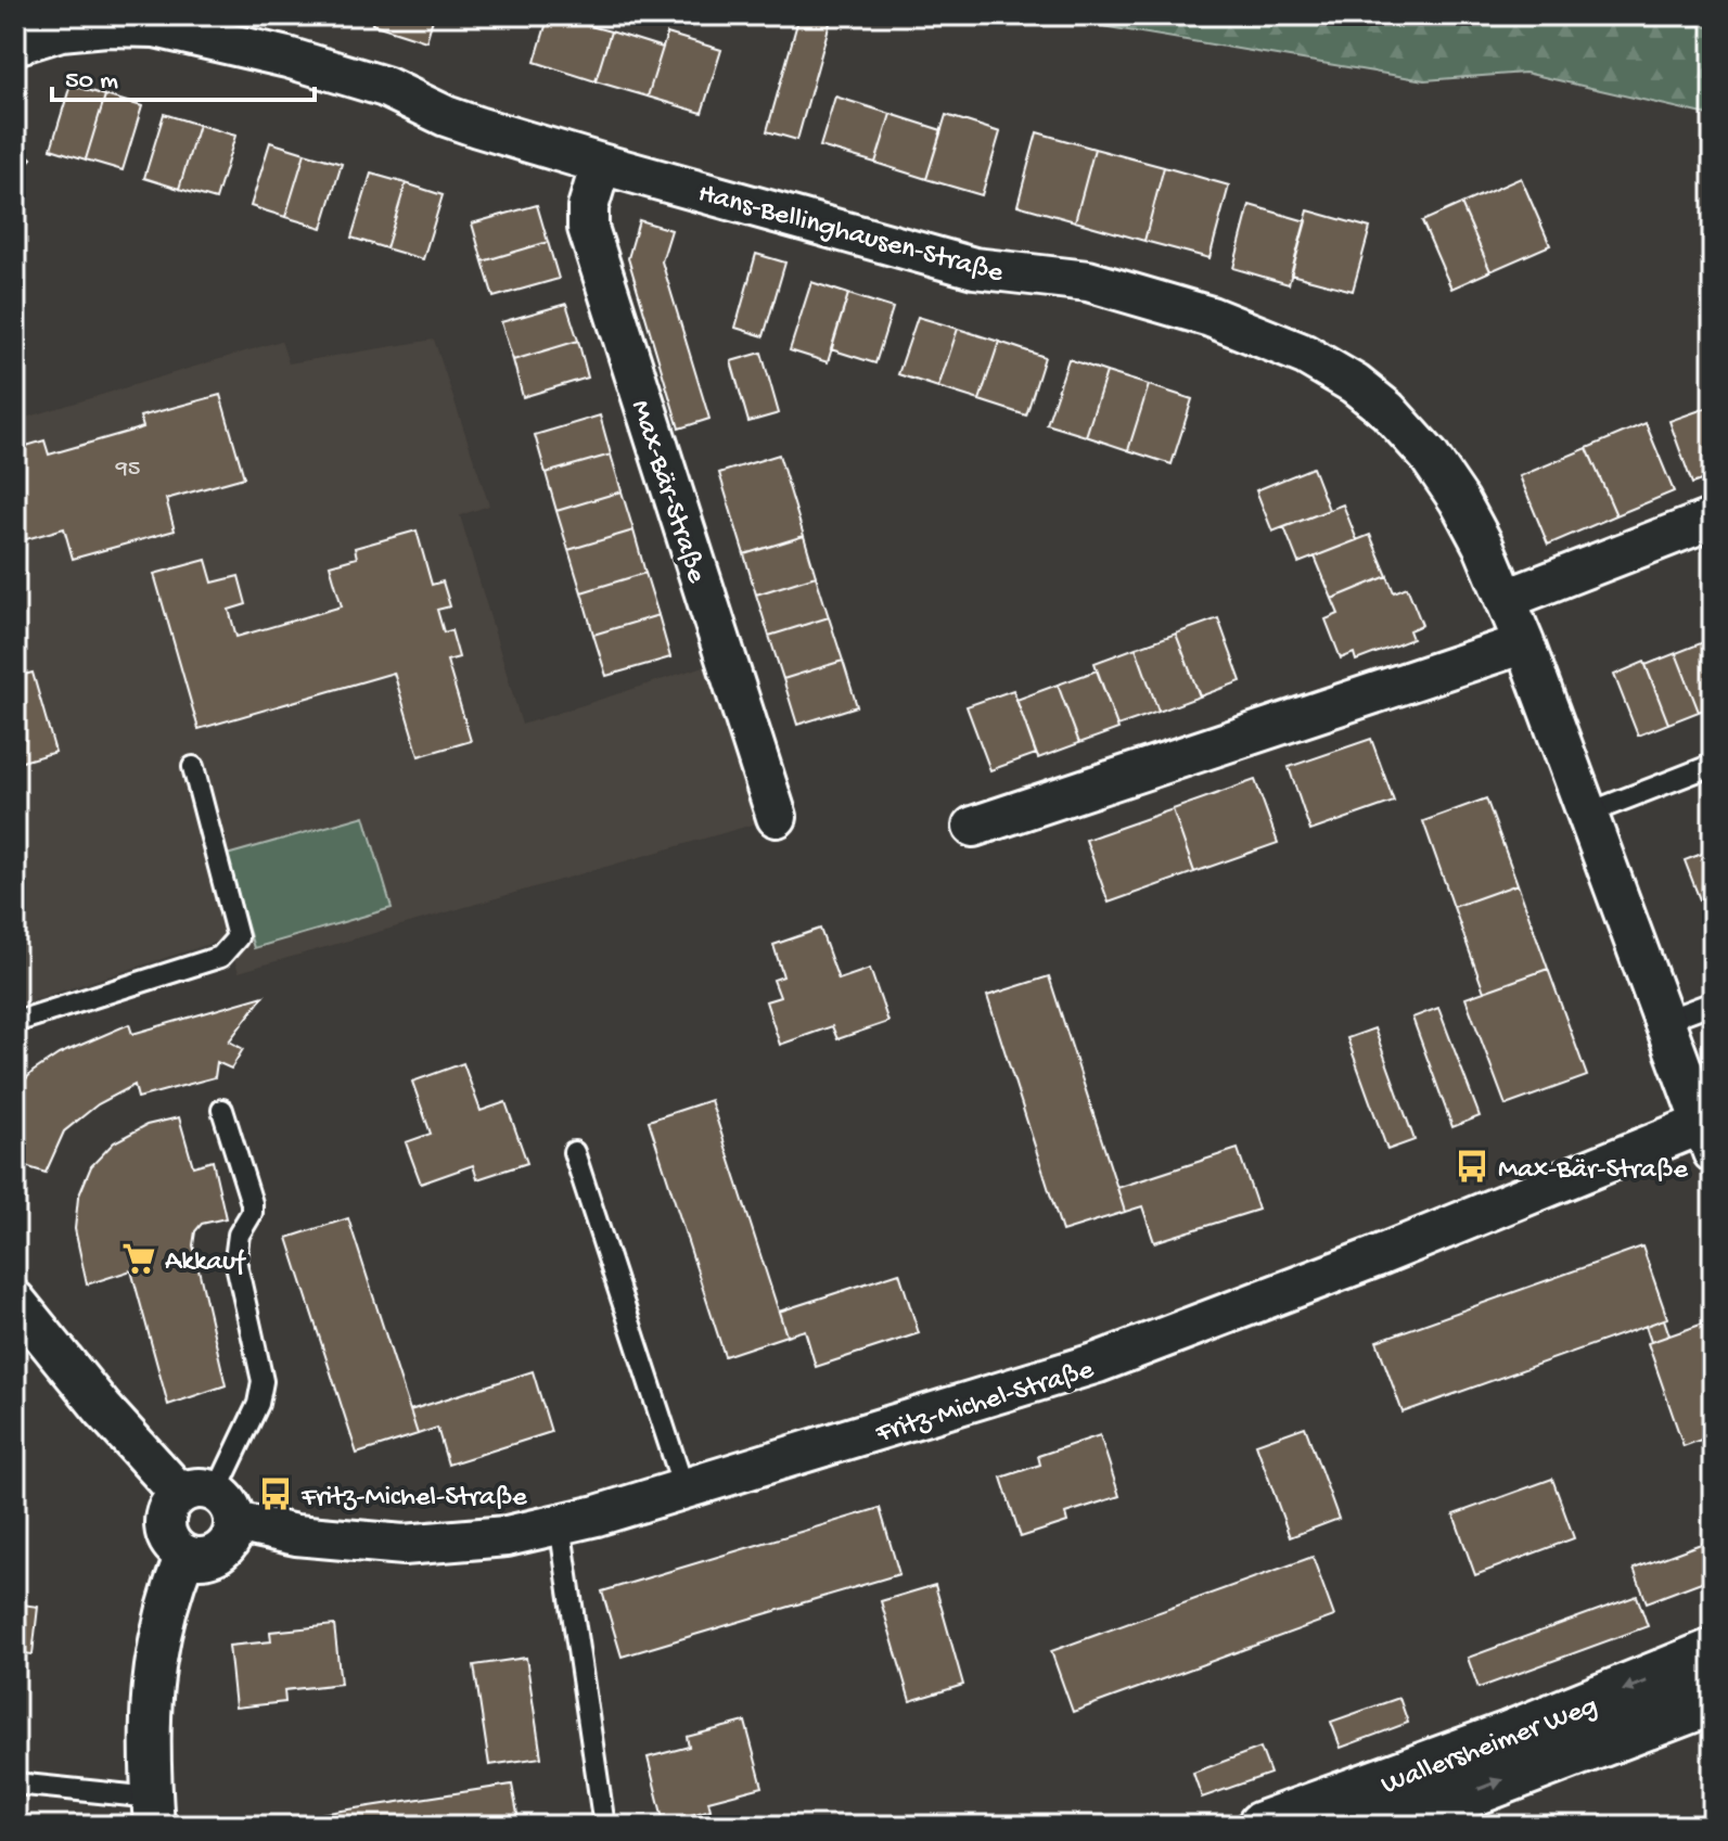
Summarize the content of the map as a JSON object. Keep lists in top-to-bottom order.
{
  "streets": {
    "street": [
      "Hans-Bellinghausen-Straße",
      "Max-Bär-Straße",
      "Fritz-Michel-Straße",
      "Wallersheimer Weg"
    ]
  },
  "crossings": [
    ["Hans-Bellinghausen-Straße", "Max-Bär-Straße"],
    ["Hans-Bellinghausen-Straße", "Fritz-Michel-Straße"]
  ],
  "places": {
    "bus stop": ["Max-Bär-Straße", "Fritz-Michel-Straße"],
    "supermarket": ["Akkauf"]
  },
  "house_numbers": ["95"],
  "scale_bar": "50 m"
}
